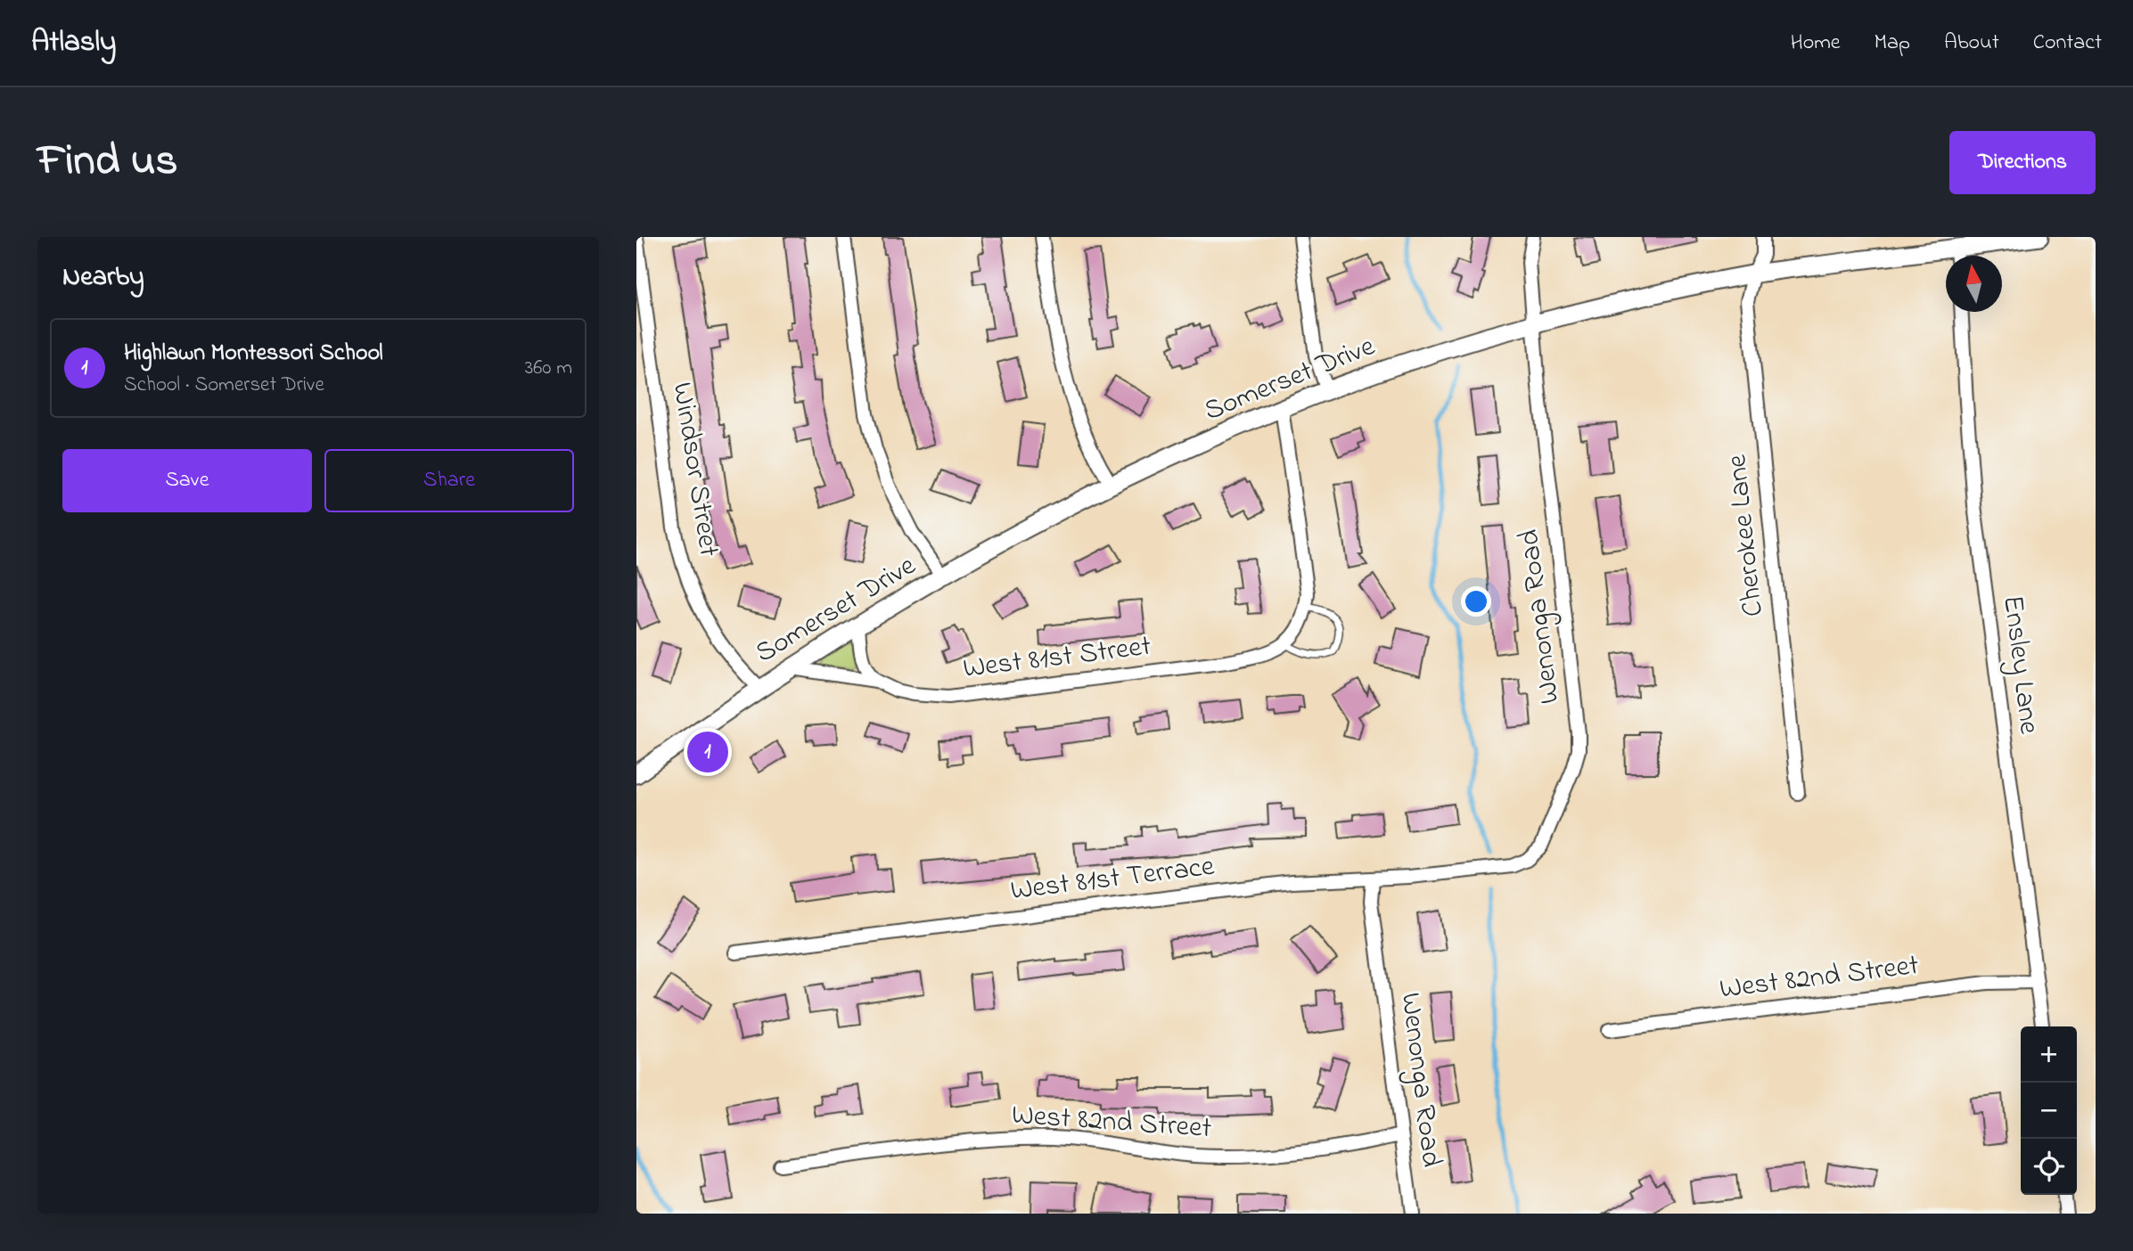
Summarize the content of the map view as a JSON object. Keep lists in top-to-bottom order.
{
  "streets": {
    "street": [
      "Somerset Drive",
      "Windsor Street",
      "Cherokee Lane",
      "Wenonga Road",
      "West 81st Street",
      "Ensley Lane",
      "West 81st Terrace",
      "West 82nd Street"
    ]
  },
  "crossings": [
    ["Somerset Drive", "Windsor Street"],
    ["Somerset Drive", "Cherokee Lane"],
    ["Somerset Drive", "Wenonga Road"],
    ["Somerset Drive", "West 81st Street"],
    ["Wenonga Road", "West 81st Terrace"],
    ["Wenonga Road", "West 82nd Street"],
    ["Ensley Lane", "West 82nd Street"]
  ],
  "north": "top",
  "page": {
    "header": "Atlasly",
    "nav": [
      "Home",
      "Map",
      "About",
      "Contact"
    ],
    "title": "Find us",
    "buttons": [
      "Directions",
      ["Save", "Share"]
    ],
    "heading": "Nearby",
    "list": [
      {
        "mark": "1",
        "name": "Highlawn Montessori School",
        "note": "School · Somerset Drive",
        "value": "360 m"
      }
    ],
    "pins": "1",
    "map_buttons": ["+", "−"]
  }
}
